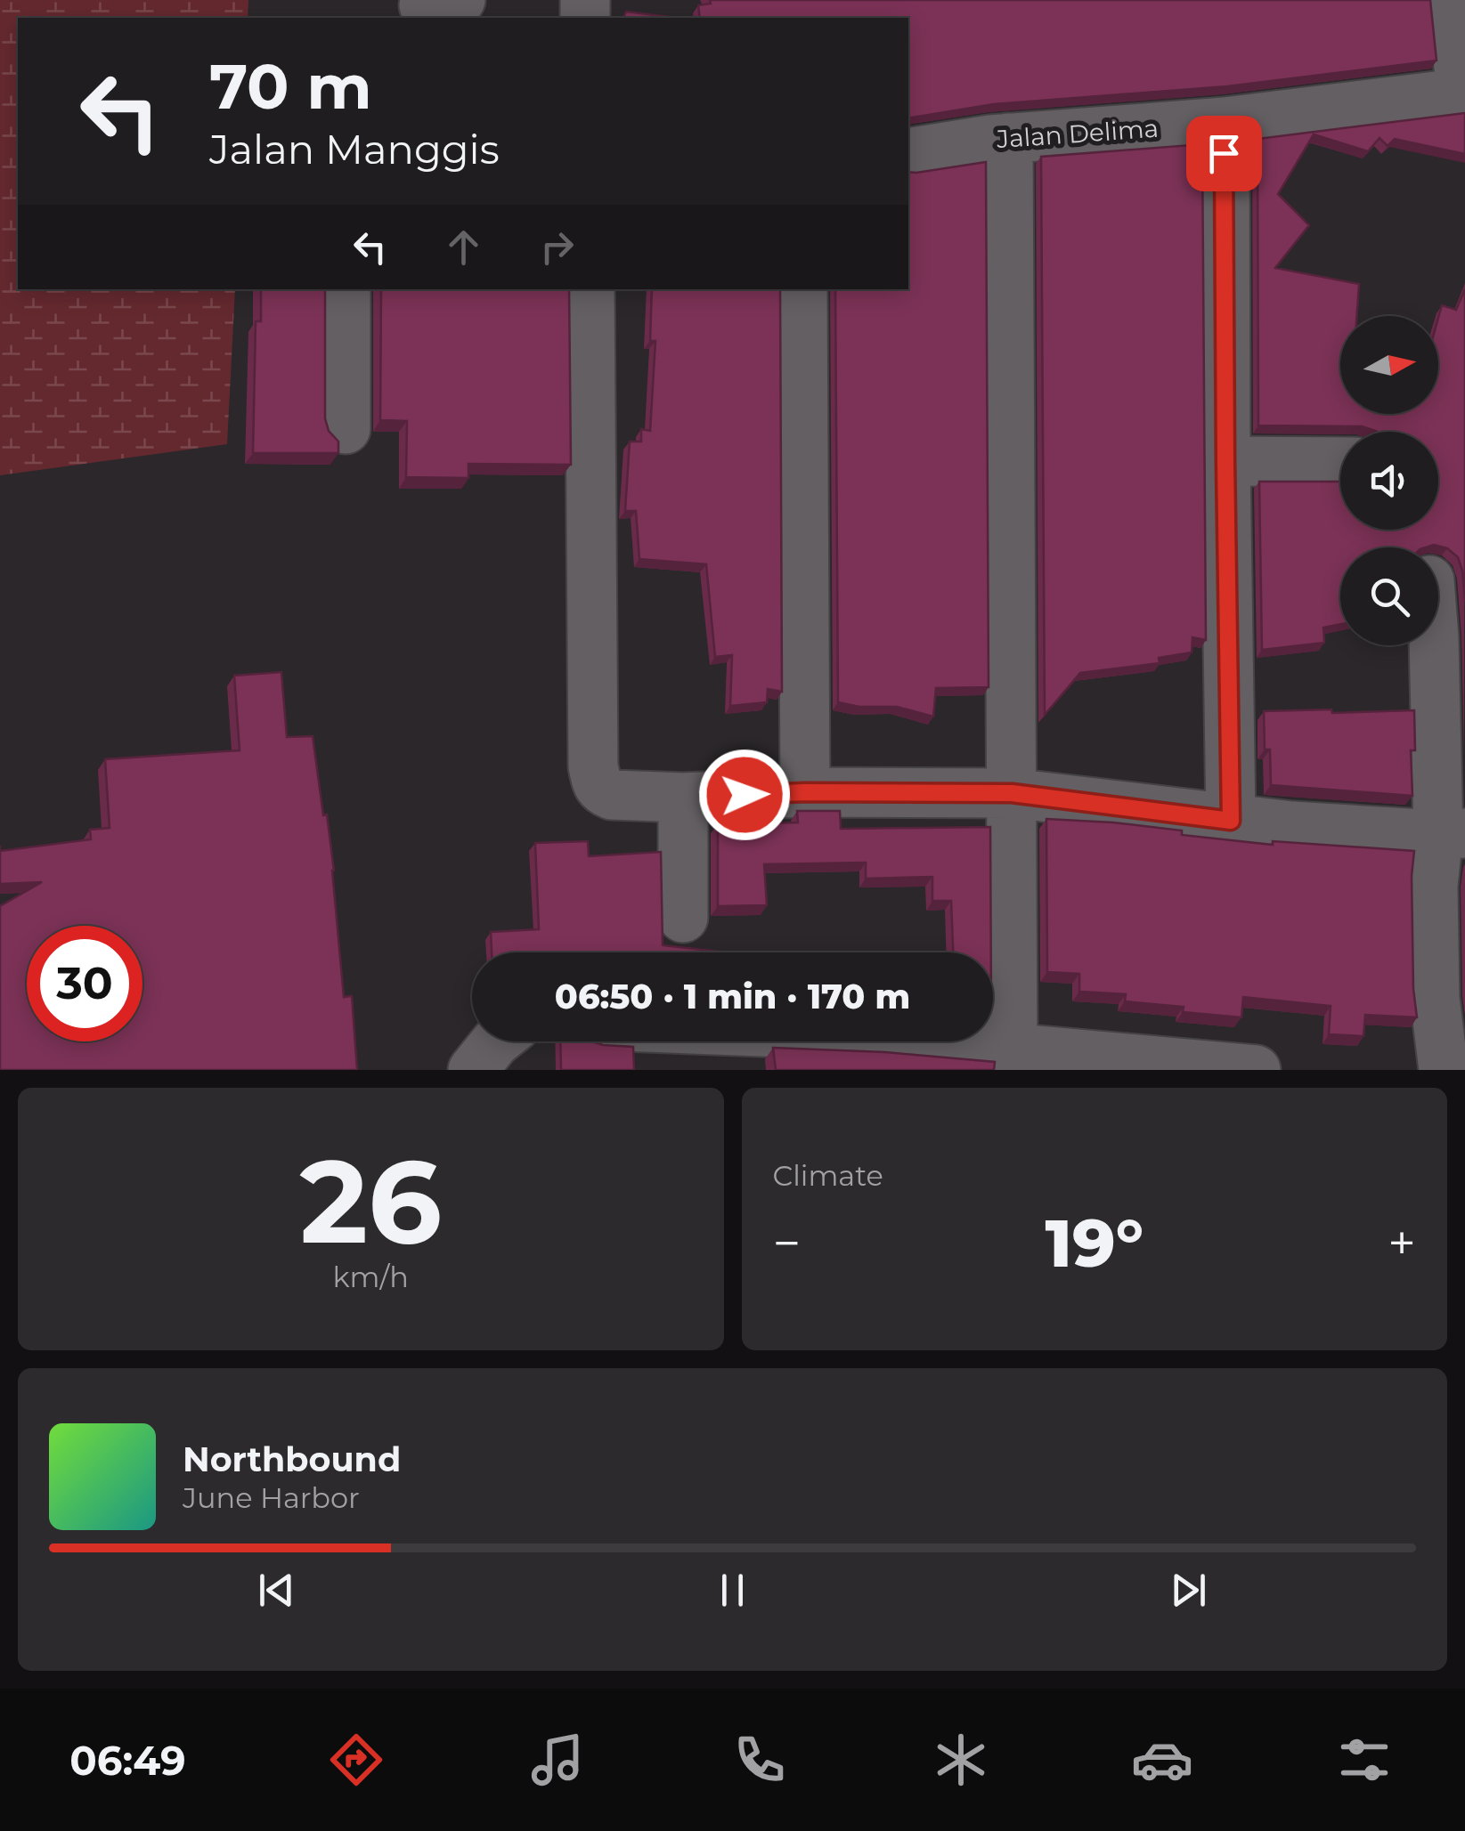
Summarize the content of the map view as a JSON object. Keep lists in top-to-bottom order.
{
  "streets": {
    "street": ["Jalan Delima"]
  },
  "north": "right",
  "page": {
    "turn": ["70 m", "Jalan Manggis"],
    "limit": "30",
    "trip": "06:50 · 1 min · 170 m",
    "tile": [
      ["26", "km/h"],
      "Climate"
    ],
    "heat": ["−", "19°", "+"],
    "song": ["Northbound", "June Harbor"],
    "tabs": "06:49"
  }
}
